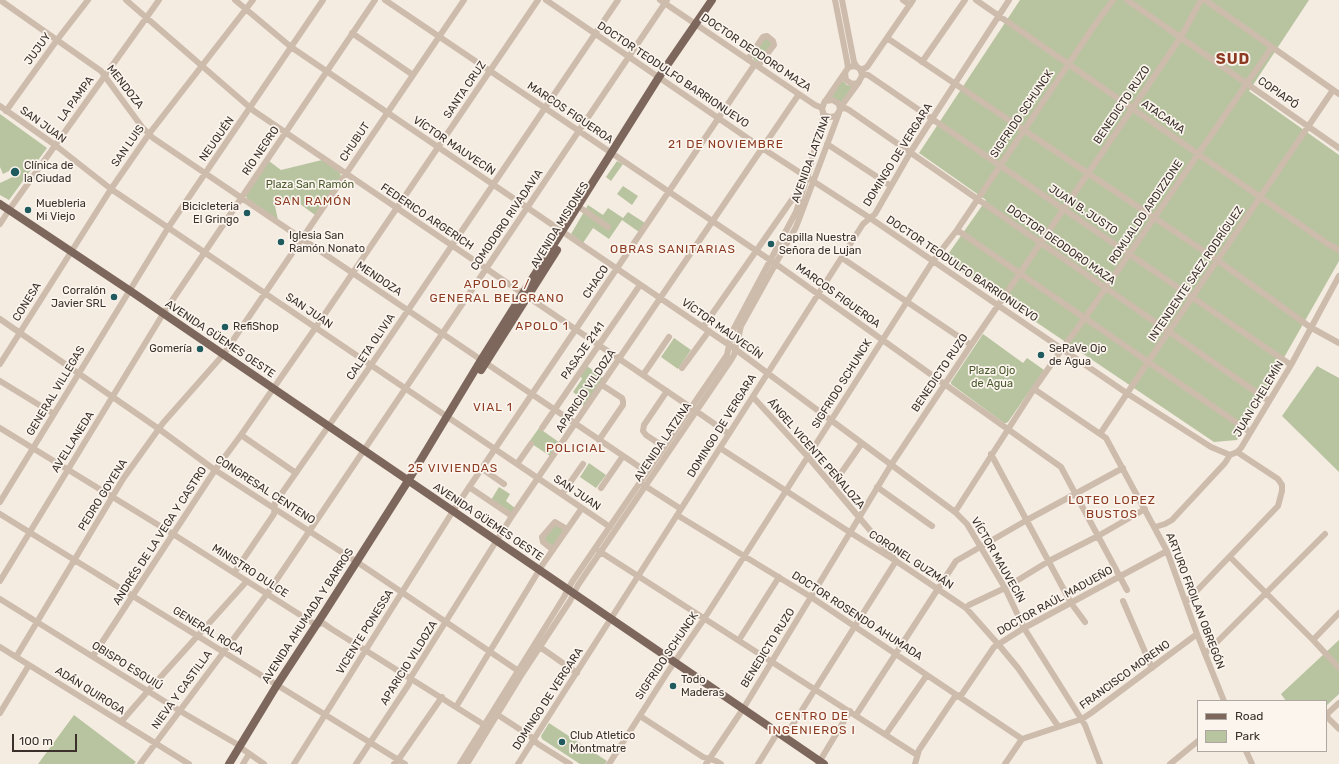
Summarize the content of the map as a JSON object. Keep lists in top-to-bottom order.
{
  "streets": {
    "main road": ["AVENIDA MISIONES", "AVENIDA GÜEMES OESTE", "AVENIDA AHUMADA Y BARROS"],
    "street": [
      "JUJUY",
      "DOCTOR DEODORO MAZA",
      "DOCTOR TEODULFO BARRIONUEVO",
      "MENDOZA",
      "SANTA CRUZ",
      "COPIAPÓ",
      "LA PAMPA",
      "BENEDICTO RUZO",
      "MARCOS FIGUEROA",
      "SIGFRIDO SCHUNCK",
      "ATACAMA",
      "SAN JUAN",
      "NEUQUÉN",
      "CHUBUT",
      "SAN LUIS",
      "VÍCTOR MAUVECÍN",
      "RÍO NEGRO",
      "DOMINGO DE VERGARA",
      "AVENIDA LATZINA",
      "JUAN B. JUSTO",
      "ROMUALDO ARDIZZONE",
      "FEDERICO ARGERICH",
      "COMODORO RIVADAVIA",
      "INTENDENTE SAEZ RODRÍGUEZ",
      "CHACO",
      "CONESA",
      "CALETA OLIVIA",
      "PASAJE 2141",
      "GENERAL VILLEGAS",
      "APARICIO VILDOZA",
      "JUAN CHELEMÍN",
      "AVELLANEDA",
      "ÁNGEL VICENTE PEÑALOZA",
      "CONGRESAL CENTENO",
      "PEDRO GOYENA",
      "ANDRÉS DE LA VEGA Y CASTRO",
      "CORONEL GUZMÁN",
      "MINISTRO DULCE",
      "DOCTOR RAÚL MADUEÑO",
      "ARTURO FROILAN OBREGÓN",
      "DOCTOR ROSENDO AHUMADA",
      "GENERAL ROCA",
      "VICENTE PONESSA",
      "OBISPO ESQUIÚ",
      "FRANCISCO MORENO",
      "NIEVA Y CASTILLA",
      "ADÁN QUIROGA"
    ]
  },
  "crossings": [
    ["JUJUY", "MENDOZA"],
    ["JUJUY", "SAN JUAN"],
    ["DOCTOR DEODORO MAZA", "BENEDICTO RUZO"],
    ["DOCTOR DEODORO MAZA", "SIGFRIDO SCHUNCK"],
    ["DOCTOR DEODORO MAZA", "DOMINGO DE VERGARA"],
    ["DOCTOR DEODORO MAZA", "AVENIDA LATZINA"],
    ["DOCTOR DEODORO MAZA", "ROMUALDO ARDIZZONE"],
    ["DOCTOR DEODORO MAZA", "COMODORO RIVADAVIA"],
    ["DOCTOR DEODORO MAZA", "AVENIDA MISIONES"],
    ["DOCTOR DEODORO MAZA", "INTENDENTE SAEZ RODRÍGUEZ"],
    ["DOCTOR DEODORO MAZA", "CHACO"],
    ["DOCTOR DEODORO MAZA", "APARICIO VILDOZA"],
    ["DOCTOR DEODORO MAZA", "JUAN CHELEMÍN"],
    ["DOCTOR TEODULFO BARRIONUEVO", "BENEDICTO RUZO"],
    ["DOCTOR TEODULFO BARRIONUEVO", "SIGFRIDO SCHUNCK"],
    ["DOCTOR TEODULFO BARRIONUEVO", "DOMINGO DE VERGARA"],
    ["DOCTOR TEODULFO BARRIONUEVO", "AVENIDA LATZINA"],
    ["DOCTOR TEODULFO BARRIONUEVO", "ROMUALDO ARDIZZONE"],
    ["DOCTOR TEODULFO BARRIONUEVO", "COMODORO RIVADAVIA"],
    ["DOCTOR TEODULFO BARRIONUEVO", "AVENIDA MISIONES"],
    ["DOCTOR TEODULFO BARRIONUEVO", "INTENDENTE SAEZ RODRÍGUEZ"],
    ["DOCTOR TEODULFO BARRIONUEVO", "CHACO"],
    ["DOCTOR TEODULFO BARRIONUEVO", "CALETA OLIVIA"],
    ["DOCTOR TEODULFO BARRIONUEVO", "APARICIO VILDOZA"],
    ["DOCTOR TEODULFO BARRIONUEVO", "JUAN CHELEMÍN"],
    ["MENDOZA", "SANTA CRUZ"],
    ["MENDOZA", "LA PAMPA"],
    ["MENDOZA", "NEUQUÉN"],
    ["MENDOZA", "CHUBUT"],
    ["MENDOZA", "SAN LUIS"],
    ["MENDOZA", "RÍO NEGRO"],
    ["MENDOZA", "AVENIDA LATZINA"],
    ["MENDOZA", "COMODORO RIVADAVIA"],
    ["MENDOZA", "AVENIDA MISIONES"],
    ["MENDOZA", "CHACO"],
    ["MENDOZA", "CALETA OLIVIA"],
    ["MENDOZA", "PASAJE 2141"],
    ["MENDOZA", "APARICIO VILDOZA"],
    ["SANTA CRUZ", "MARCOS FIGUEROA"],
    ["SANTA CRUZ", "SAN JUAN"],
    ["SANTA CRUZ", "VÍCTOR MAUVECÍN"],
    ["SANTA CRUZ", "FEDERICO ARGERICH"],
    ["SANTA CRUZ", "AVENIDA GÜEMES OESTE"],
    ["SANTA CRUZ", "ANDRÉS DE LA VEGA Y CASTRO"],
    ["COPIAPÓ", "BENEDICTO RUZO"],
    ["COPIAPÓ", "ROMUALDO ARDIZZONE"],
    ["COPIAPÓ", "INTENDENTE SAEZ RODRÍGUEZ"],
    ["LA PAMPA", "SAN JUAN"],
    ["LA PAMPA", "FEDERICO ARGERICH"],
    ["LA PAMPA", "AVENIDA GÜEMES OESTE"],
    ["BENEDICTO RUZO", "MARCOS FIGUEROA"],
    ["BENEDICTO RUZO", "ATACAMA"],
    ["BENEDICTO RUZO", "VÍCTOR MAUVECÍN"],
    ["BENEDICTO RUZO", "JUAN B. JUSTO"],
    ["BENEDICTO RUZO", "AVENIDA GÜEMES OESTE"],
    ["BENEDICTO RUZO", "ÁNGEL VICENTE PEÑALOZA"],
    ["BENEDICTO RUZO", "CORONEL GUZMÁN"],
    ["BENEDICTO RUZO", "DOCTOR ROSENDO AHUMADA"],
    ["MARCOS FIGUEROA", "SIGFRIDO SCHUNCK"],
    ["MARCOS FIGUEROA", "CHUBUT"],
    ["MARCOS FIGUEROA", "DOMINGO DE VERGARA"],
    ["MARCOS FIGUEROA", "AVENIDA LATZINA"],
    ["MARCOS FIGUEROA", "ROMUALDO ARDIZZONE"],
    ["MARCOS FIGUEROA", "COMODORO RIVADAVIA"],
    ["MARCOS FIGUEROA", "AVENIDA MISIONES"],
    ["MARCOS FIGUEROA", "CHACO"],
    ["MARCOS FIGUEROA", "CALETA OLIVIA"],
    ["MARCOS FIGUEROA", "APARICIO VILDOZA"],
    ["MARCOS FIGUEROA", "DOCTOR RAÚL MADUEÑO"],
    ["SIGFRIDO SCHUNCK", "ATACAMA"],
    ["SIGFRIDO SCHUNCK", "VÍCTOR MAUVECÍN"],
    ["SIGFRIDO SCHUNCK", "JUAN B. JUSTO"],
    ["SIGFRIDO SCHUNCK", "AVENIDA GÜEMES OESTE"],
    ["SIGFRIDO SCHUNCK", "ÁNGEL VICENTE PEÑALOZA"],
    ["SIGFRIDO SCHUNCK", "CORONEL GUZMÁN"],
    ["SIGFRIDO SCHUNCK", "DOCTOR ROSENDO AHUMADA"],
    ["ATACAMA", "DOMINGO DE VERGARA"],
    ["ATACAMA", "ROMUALDO ARDIZZONE"],
    ["ATACAMA", "INTENDENTE SAEZ RODRÍGUEZ"],
    ["SAN JUAN", "NEUQUÉN"],
    ["SAN JUAN", "CHUBUT"],
    ["SAN JUAN", "SAN LUIS"],
    ["SAN JUAN", "RÍO NEGRO"],
    ["SAN JUAN", "AVENIDA LATZINA"],
    ["SAN JUAN", "COMODORO RIVADAVIA"],
    ["SAN JUAN", "AVENIDA MISIONES"],
    ["SAN JUAN", "CHACO"],
    ["SAN JUAN", "CALETA OLIVIA"],
    ["SAN JUAN", "APARICIO VILDOZA"],
    ["NEUQUÉN", "VÍCTOR MAUVECÍN"],
    ["NEUQUÉN", "FEDERICO ARGERICH"],
    ["NEUQUÉN", "AVENIDA GÜEMES OESTE"],
    ["NEUQUÉN", "GENERAL VILLEGAS"],
    ["CHUBUT", "VÍCTOR MAUVECÍN"],
    ["CHUBUT", "FEDERICO ARGERICH"],
    ["CHUBUT", "AVENIDA GÜEMES OESTE"],
    ["CHUBUT", "PEDRO GOYENA"],
    ["SAN LUIS", "VÍCTOR MAUVECÍN"],
    ["SAN LUIS", "FEDERICO ARGERICH"],
    ["SAN LUIS", "CONESA"],
    ["SAN LUIS", "AVENIDA GÜEMES OESTE"],
    ["VÍCTOR MAUVECÍN", "RÍO NEGRO"],
    ["VÍCTOR MAUVECÍN", "DOMINGO DE VERGARA"],
    ["VÍCTOR MAUVECÍN", "AVENIDA LATZINA"],
    ["VÍCTOR MAUVECÍN", "ROMUALDO ARDIZZONE"],
    ["VÍCTOR MAUVECÍN", "COMODORO RIVADAVIA"],
    ["VÍCTOR MAUVECÍN", "AVENIDA MISIONES"],
    ["VÍCTOR MAUVECÍN", "CHACO"],
    ["VÍCTOR MAUVECÍN", "CALETA OLIVIA"],
    ["VÍCTOR MAUVECÍN", "PASAJE 2141"],
    ["VÍCTOR MAUVECÍN", "APARICIO VILDOZA"],
    ["VÍCTOR MAUVECÍN", "DOCTOR RAÚL MADUEÑO"],
    ["VÍCTOR MAUVECÍN", "FRANCISCO MORENO"],
    ["RÍO NEGRO", "FEDERICO ARGERICH"],
    ["RÍO NEGRO", "AVENIDA GÜEMES OESTE"],
    ["RÍO NEGRO", "AVELLANEDA"],
    ["DOMINGO DE VERGARA", "JUAN B. JUSTO"],
    ["DOMINGO DE VERGARA", "FEDERICO ARGERICH"],
    ["DOMINGO DE VERGARA", "AVENIDA GÜEMES OESTE"],
    ["DOMINGO DE VERGARA", "ÁNGEL VICENTE PEÑALOZA"],
    ["DOMINGO DE VERGARA", "CORONEL GUZMÁN"],
    ["DOMINGO DE VERGARA", "DOCTOR ROSENDO AHUMADA"],
    ["AVENIDA LATZINA", "JUAN B. JUSTO"],
    ["AVENIDA LATZINA", "FEDERICO ARGERICH"],
    ["AVENIDA LATZINA", "AVENIDA GÜEMES OESTE"],
    ["AVENIDA LATZINA", "CONGRESAL CENTENO"],
    ["AVENIDA LATZINA", "MINISTRO DULCE"],
    ["AVENIDA LATZINA", "DOCTOR ROSENDO AHUMADA"],
    ["JUAN B. JUSTO", "ROMUALDO ARDIZZONE"],
    ["JUAN B. JUSTO", "INTENDENTE SAEZ RODRÍGUEZ"],
    ["JUAN B. JUSTO", "JUAN CHELEMÍN"],
    ["ROMUALDO ARDIZZONE", "ARTURO FROILAN OBREGÓN"],
    ["FEDERICO ARGERICH", "COMODORO RIVADAVIA"],
    ["FEDERICO ARGERICH", "AVENIDA MISIONES"],
    ["FEDERICO ARGERICH", "CHACO"],
    ["FEDERICO ARGERICH", "CALETA OLIVIA"],
    ["FEDERICO ARGERICH", "PASAJE 2141"],
    ["FEDERICO ARGERICH", "APARICIO VILDOZA"],
    ["COMODORO RIVADAVIA", "AVENIDA GÜEMES OESTE"],
    ["COMODORO RIVADAVIA", "NIEVA Y CASTILLA"],
    ["AVENIDA MISIONES", "AVENIDA GÜEMES OESTE"],
    ["AVENIDA MISIONES", "AVENIDA AHUMADA Y BARROS"],
    ["INTENDENTE SAEZ RODRÍGUEZ", "ARTURO FROILAN OBREGÓN"],
    ["CHACO", "AVENIDA GÜEMES OESTE"],
    ["CHACO", "VICENTE PONESSA"],
    ["CONESA", "AVENIDA GÜEMES OESTE"],
    ["CONESA", "CONGRESAL CENTENO"],
    ["AVENIDA GÜEMES OESTE", "CALETA OLIVIA"],
    ["AVENIDA GÜEMES OESTE", "GENERAL VILLEGAS"],
    ["AVENIDA GÜEMES OESTE", "APARICIO VILDOZA"],
    ["AVENIDA GÜEMES OESTE", "AVELLANEDA"],
    ["AVENIDA GÜEMES OESTE", "PEDRO GOYENA"],
    ["AVENIDA GÜEMES OESTE", "ANDRÉS DE LA VEGA Y CASTRO"],
    ["AVENIDA GÜEMES OESTE", "AVENIDA AHUMADA Y BARROS"],
    ["AVENIDA GÜEMES OESTE", "VICENTE PONESSA"],
    ["AVENIDA GÜEMES OESTE", "NIEVA Y CASTILLA"],
    ["CALETA OLIVIA", "CONGRESAL CENTENO"],
    ["CALETA OLIVIA", "MINISTRO DULCE"],
    ["GENERAL VILLEGAS", "CONGRESAL CENTENO"],
    ["GENERAL VILLEGAS", "MINISTRO DULCE"],
    ["APARICIO VILDOZA", "CONGRESAL CENTENO"],
    ["APARICIO VILDOZA", "MINISTRO DULCE"],
    ["APARICIO VILDOZA", "GENERAL ROCA"],
    ["JUAN CHELEMÍN", "ARTURO FROILAN OBREGÓN"],
    ["AVELLANEDA", "CONGRESAL CENTENO"],
    ["AVELLANEDA", "MINISTRO DULCE"],
    ["AVELLANEDA", "GENERAL ROCA"],
    ["ÁNGEL VICENTE PEÑALOZA", "CORONEL GUZMÁN"],
    ["CONGRESAL CENTENO", "PEDRO GOYENA"],
    ["CONGRESAL CENTENO", "ANDRÉS DE LA VEGA Y CASTRO"],
    ["CONGRESAL CENTENO", "AVENIDA AHUMADA Y BARROS"],
    ["CONGRESAL CENTENO", "VICENTE PONESSA"],
    ["CONGRESAL CENTENO", "NIEVA Y CASTILLA"],
    ["PEDRO GOYENA", "MINISTRO DULCE"],
    ["PEDRO GOYENA", "GENERAL ROCA"],
    ["PEDRO GOYENA", "OBISPO ESQUIÚ"],
    ["PEDRO GOYENA", "ADÁN QUIROGA"],
    ["ANDRÉS DE LA VEGA Y CASTRO", "MINISTRO DULCE"],
    ["ANDRÉS DE LA VEGA Y CASTRO", "GENERAL ROCA"],
    ["ANDRÉS DE LA VEGA Y CASTRO", "OBISPO ESQUIÚ"],
    ["CORONEL GUZMÁN", "DOCTOR RAÚL MADUEÑO"],
    ["CORONEL GUZMÁN", "FRANCISCO MORENO"],
    ["MINISTRO DULCE", "AVENIDA AHUMADA Y BARROS"],
    ["MINISTRO DULCE", "VICENTE PONESSA"],
    ["MINISTRO DULCE", "NIEVA Y CASTILLA"],
    ["DOCTOR RAÚL MADUEÑO", "ARTURO FROILAN OBREGÓN"],
    ["DOCTOR RAÚL MADUEÑO", "DOCTOR ROSENDO AHUMADA"],
    ["ARTURO FROILAN OBREGÓN", "FRANCISCO MORENO"],
    ["AVENIDA AHUMADA Y BARROS", "GENERAL ROCA"],
    ["AVENIDA AHUMADA Y BARROS", "OBISPO ESQUIÚ"],
    ["DOCTOR ROSENDO AHUMADA", "FRANCISCO MORENO"],
    ["GENERAL ROCA", "VICENTE PONESSA"],
    ["GENERAL ROCA", "NIEVA Y CASTILLA"],
    ["OBISPO ESQUIÚ", "NIEVA Y CASTILLA"],
    ["NIEVA Y CASTILLA", "ADÁN QUIROGA"]
  ],
  "districts": [
    "SUD",
    "21 DE NOVIEMBRE",
    "SAN RAMÓN",
    "OBRAS SANITARIAS",
    "APOLO 2 / GENERAL BELGRANO",
    "APOLO 1",
    "VIAL 1",
    "POLICIAL",
    "25 VIVIENDAS",
    "LOTEO LOPEZ BUSTOS",
    "CENTRO DE INGENIEROS I"
  ],
  "parks": ["Plaza San Ramón", "Plaza Ojo de Agua"],
  "places": [
    "Clínica de la Ciudad",
    "Muebleria Mi Viejo",
    "Bicicleteria El Gringo",
    "Iglesia San Ramón Nonato",
    "Capilla Nuestra Señora de Lujan",
    "Corralón Javier SRL",
    "RefiShop",
    "Gomería",
    "SePaVe Ojo de Agua",
    "Todo Maderas",
    "Club Atletico Montmatre"
  ],
  "legend": ["Road", "Park"],
  "scale_bar": "100 m"
}
